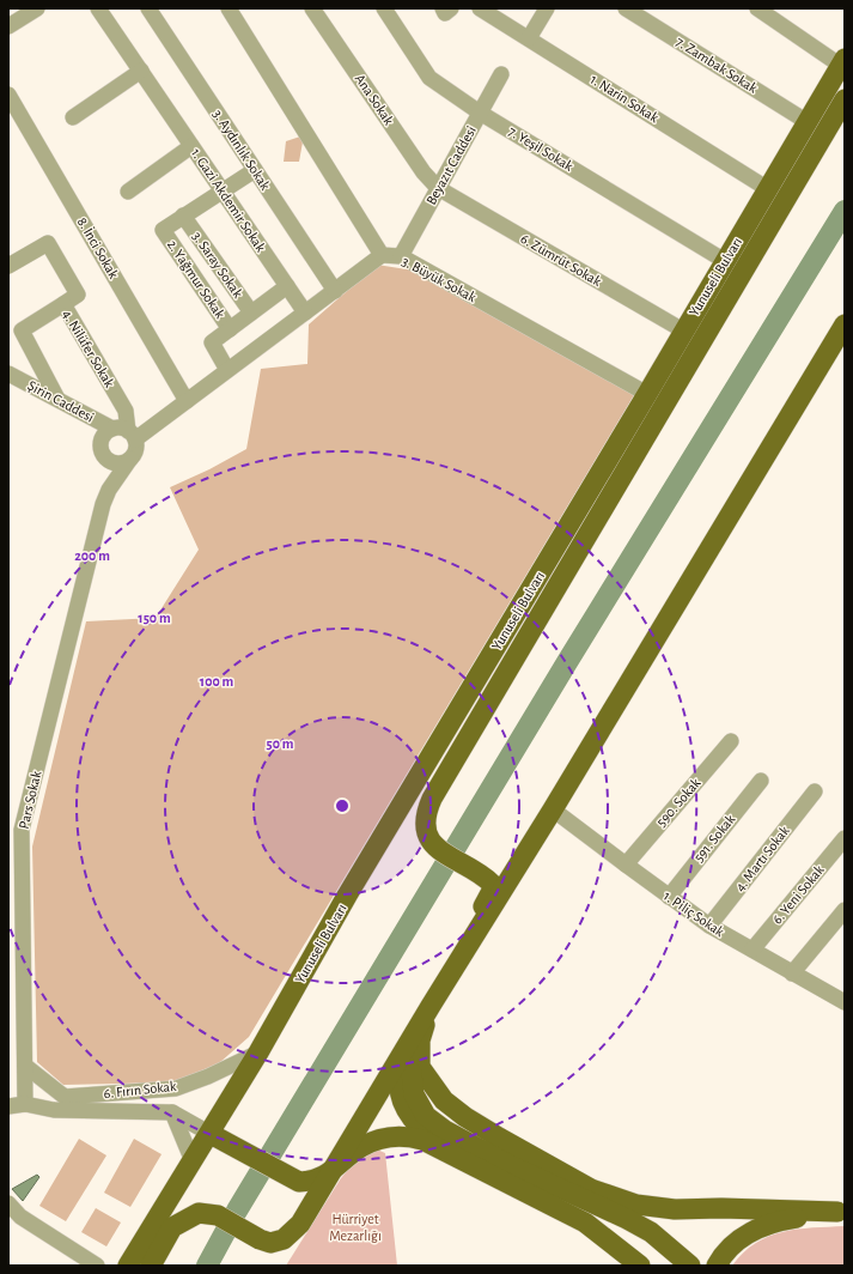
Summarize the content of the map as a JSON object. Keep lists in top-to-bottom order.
{
  "streets": {
    "main road": ["Yunuseli Bulvarı"],
    "street": [
      "7. Zambak Sokak",
      "1. Narin Sokak",
      "Ana Sokak",
      "7. Yeşil Sokak",
      "3. Aydınlık Sokak",
      "Beyazıt Caddesi",
      "1. Gazi Akdemir Sokak",
      "8. İnci Sokak",
      "6. Zümrüt Sokak",
      "3. Saray Sokak",
      "2. Yağmur Sokak",
      "3. Büyük Sokak",
      "4. Nilüfer Sokak",
      "Şirin Caddesi",
      "Pars Sokak",
      "590. Sokak",
      "591. Sokak",
      "4. Martı Sokak",
      "6. Yeni Sokak",
      "1. Piliç Sokak",
      "6. Fırın Sokak"
    ]
  },
  "crossings": [
    ["7. Zambak Sokak", "Yunuseli Bulvarı"],
    ["1. Narin Sokak", "Yunuseli Bulvarı"],
    ["Ana Sokak", "Beyazıt Caddesi"],
    ["Ana Sokak", "6. Zümrüt Sokak"],
    ["7. Yeşil Sokak", "Beyazıt Caddesi"],
    ["7. Yeşil Sokak", "Yunuseli Bulvarı"],
    ["Beyazıt Caddesi", "6. Zümrüt Sokak"],
    ["Beyazıt Caddesi", "3. Büyük Sokak"],
    ["1. Gazi Akdemir Sokak", "2. Yağmur Sokak"],
    ["6. Zümrüt Sokak", "Yunuseli Bulvarı"],
    ["3. Saray Sokak", "2. Yağmur Sokak"],
    ["Yunuseli Bulvarı", "3. Büyük Sokak"],
    ["Yunuseli Bulvarı", "6. Fırın Sokak"],
    ["4. Nilüfer Sokak", "Şirin Caddesi"],
    ["Pars Sokak", "6. Fırın Sokak"],
    ["590. Sokak", "1. Piliç Sokak"],
    ["591. Sokak", "1. Piliç Sokak"],
    ["4. Martı Sokak", "1. Piliç Sokak"],
    ["6. Yeni Sokak", "1. Piliç Sokak"]
  ],
  "parks": ["Hürriyet Mezarlığı"],
  "rings": [
    "200 m",
    "150 m",
    "100 m",
    "50 m"
  ]
}
